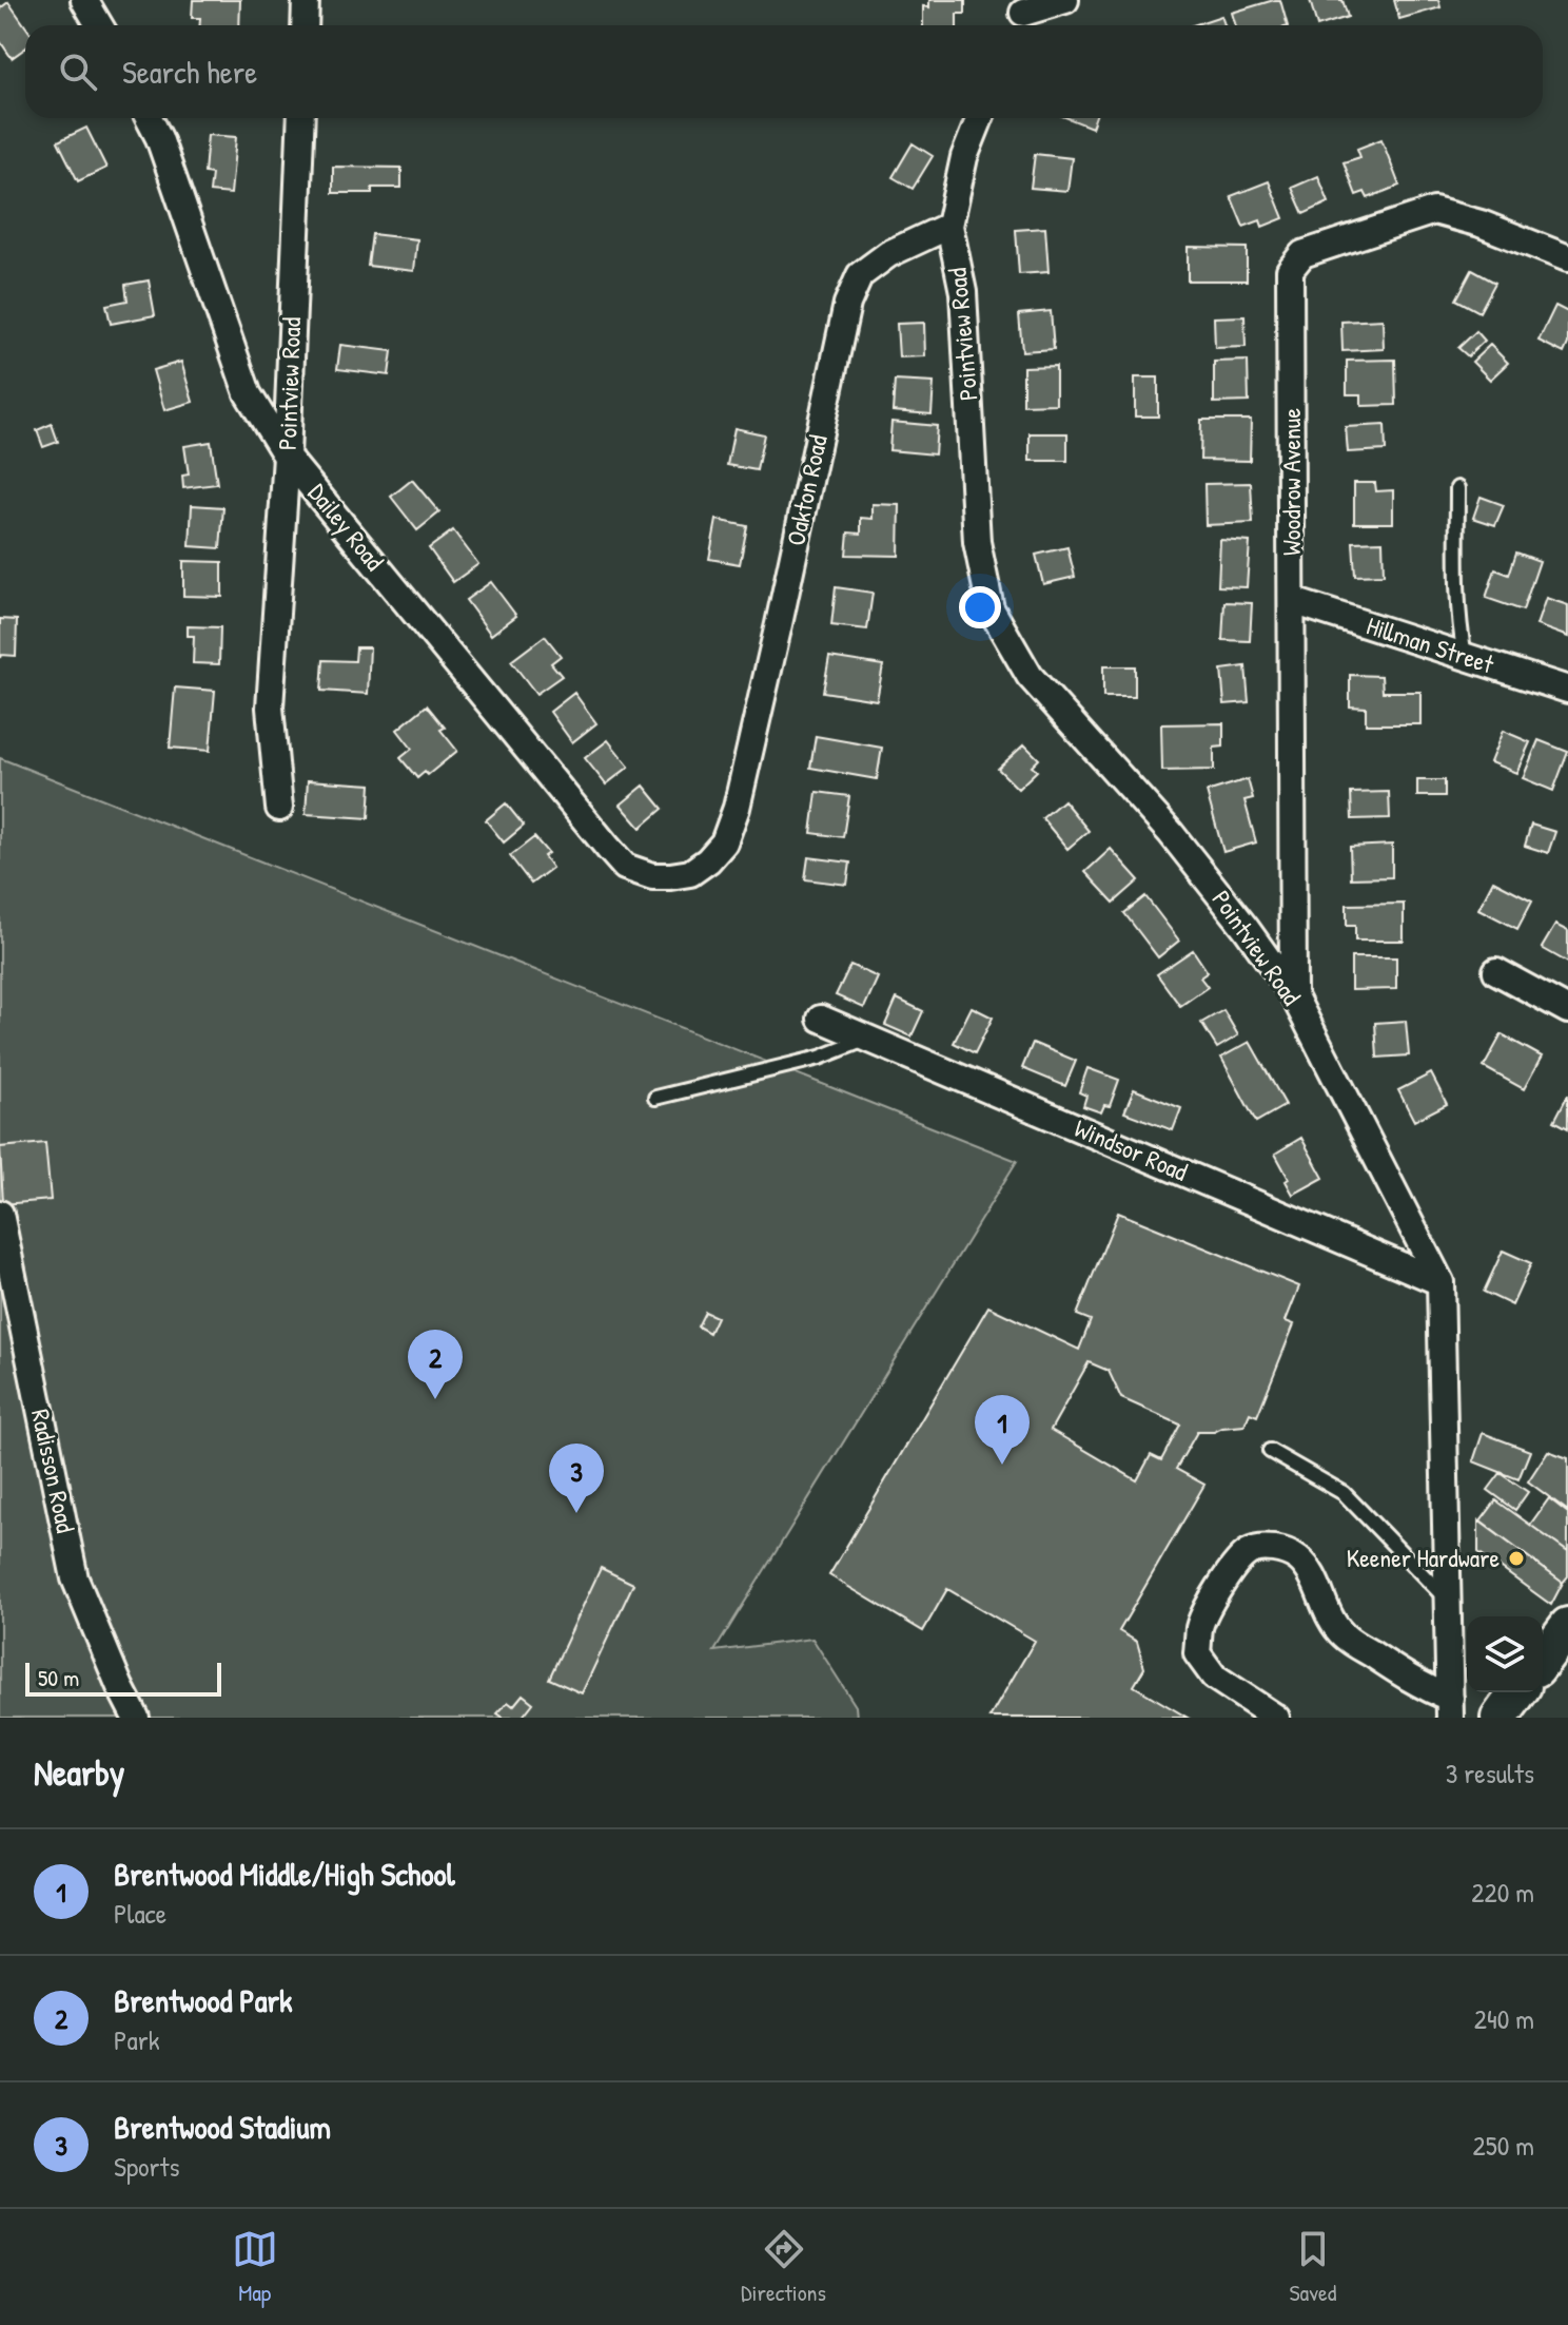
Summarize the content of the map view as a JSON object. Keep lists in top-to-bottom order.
{
  "streets": {
    "street": [
      "Pointview Road",
      "Woodrow Avenue",
      "Oakton Road",
      "Dailey Road",
      "Hillman Street",
      "Windsor Road",
      "Radisson Road"
    ]
  },
  "crossings": [
    ["Pointview Road", "Woodrow Avenue"],
    ["Pointview Road", "Oakton Road"],
    ["Pointview Road", "Dailey Road"],
    ["Pointview Road", "Windsor Road"],
    ["Woodrow Avenue", "Hillman Street"],
    ["Oakton Road", "Dailey Road"]
  ],
  "places": ["Keener Hardware"],
  "scale_bar": "50 m",
  "page": {
    "search": "Search here",
    "pins": ["2", "1", "3"],
    "scale": "50 m",
    "heading": ["Nearby", "3 results"],
    "list": [
      {
        "mark": "1",
        "name": "Brentwood Middle/High School",
        "note": "Place",
        "value": "220 m"
      },
      {
        "mark": "2",
        "name": "Brentwood Park",
        "note": "Park",
        "value": "240 m"
      },
      {
        "mark": "3",
        "name": "Brentwood Stadium",
        "note": "Sports",
        "value": "250 m"
      }
    ],
    "nav": ["Map", "Directions", "Saved"]
  }
}
